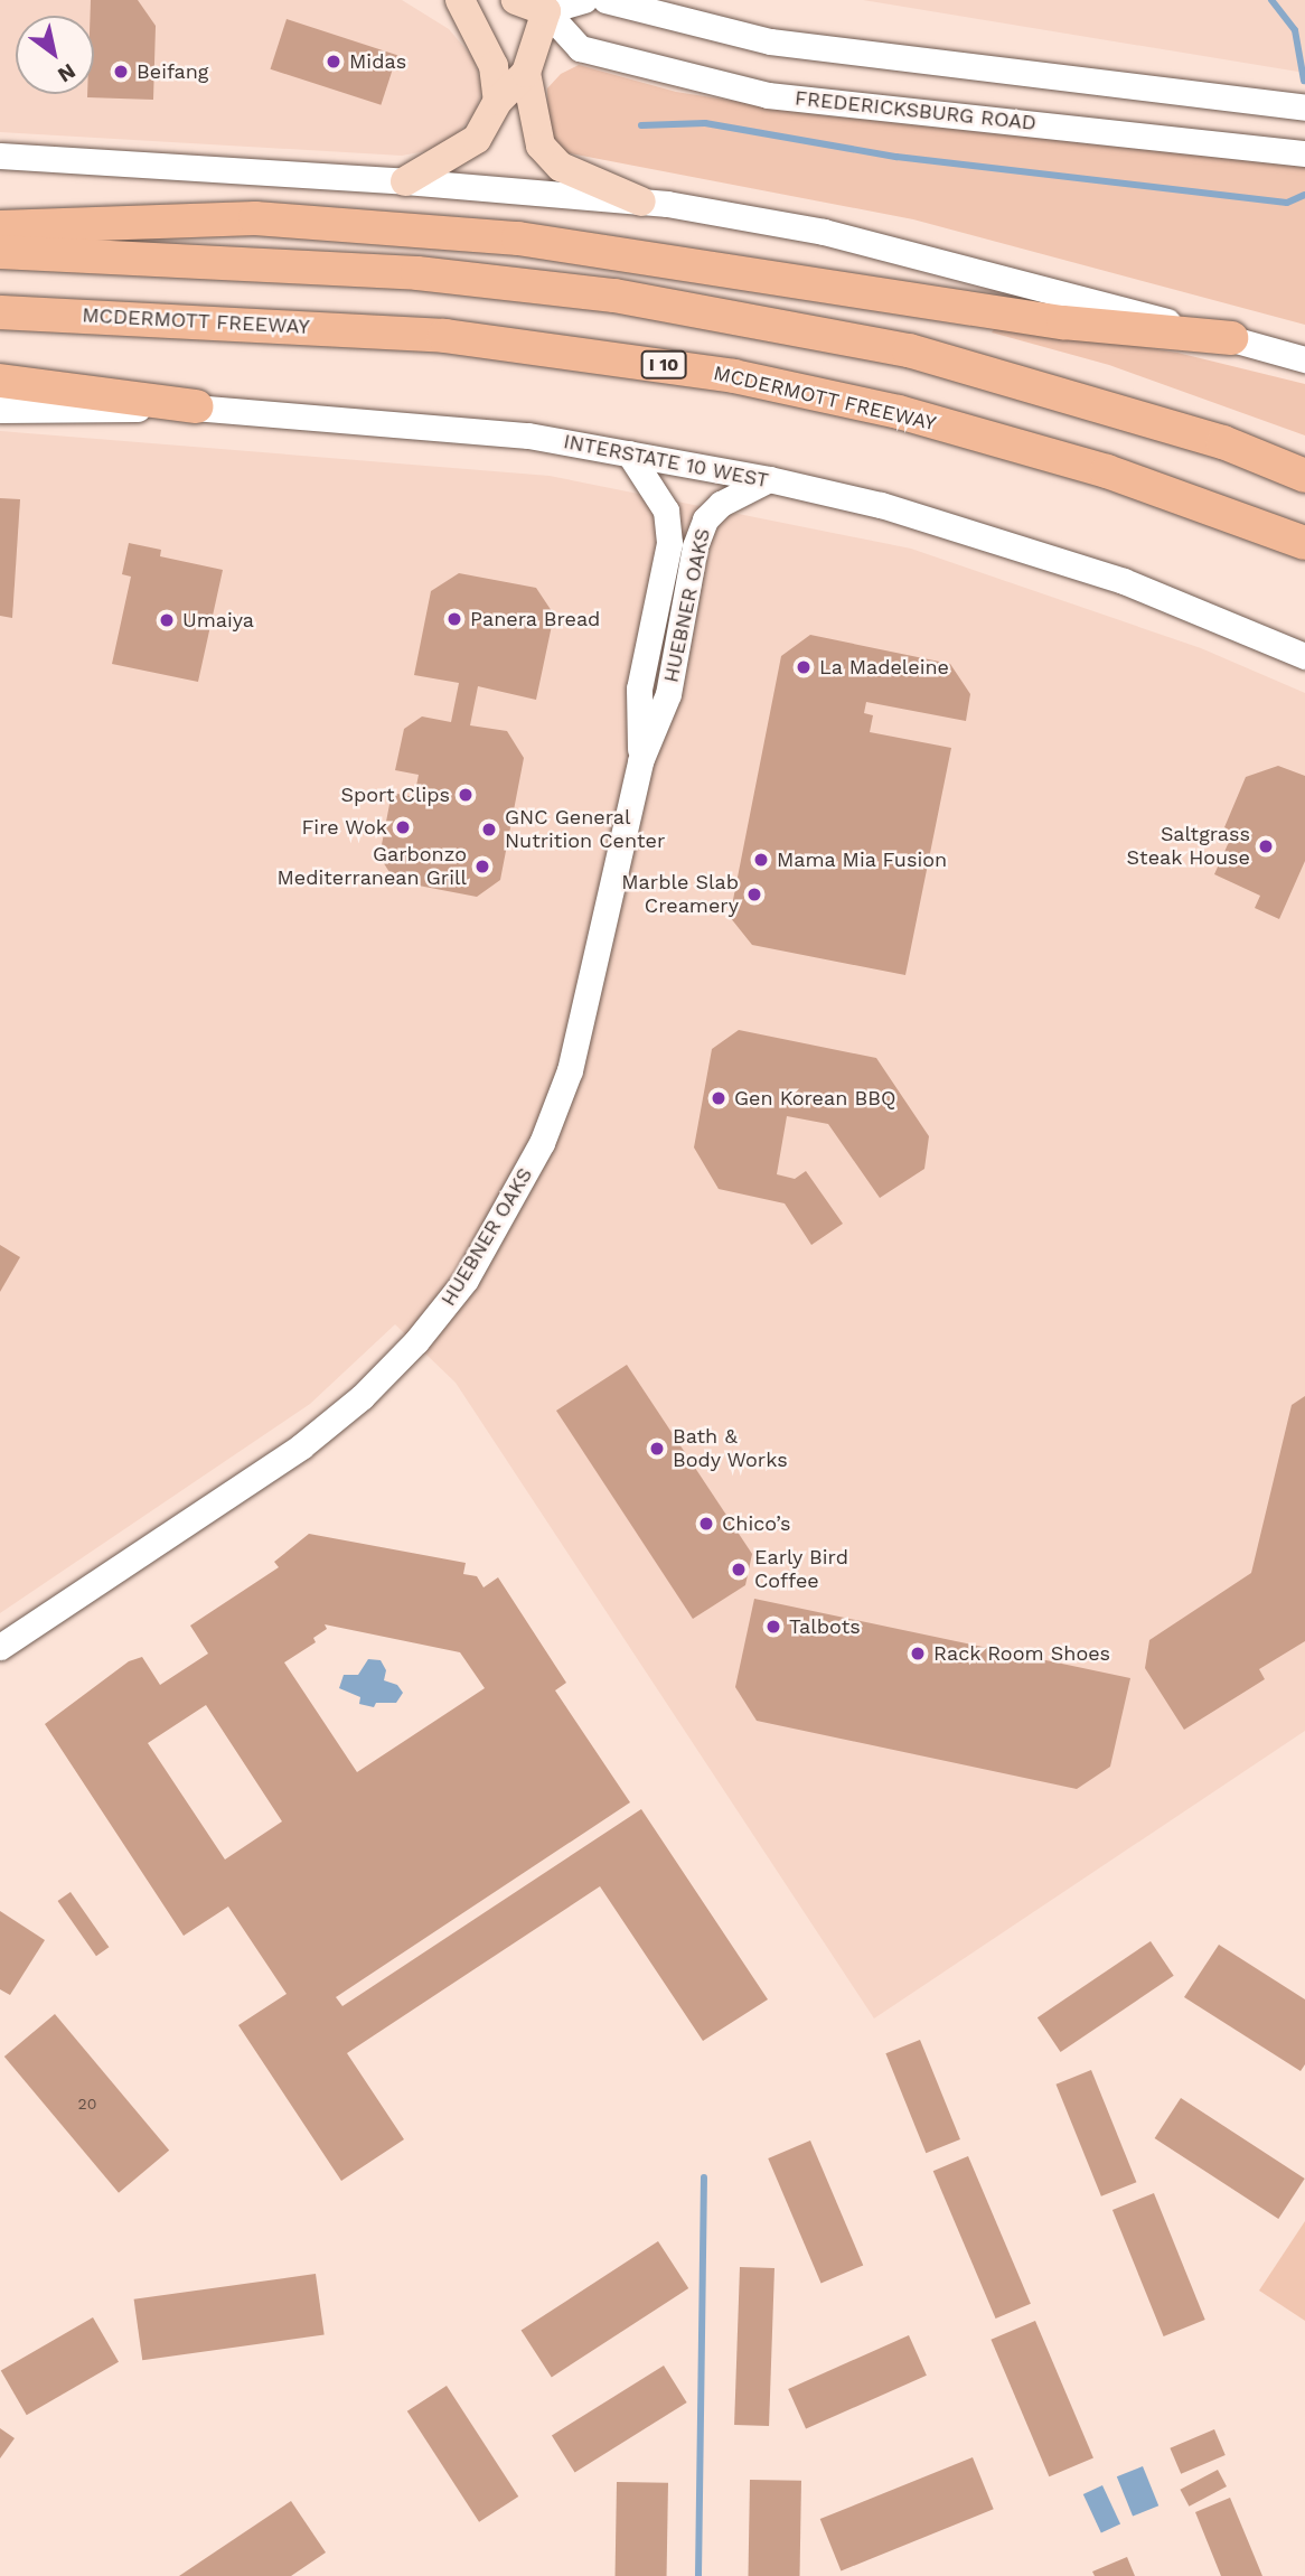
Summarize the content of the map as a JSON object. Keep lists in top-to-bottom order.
{
  "streets": {
    "highway": ["MCDERMOTT FREEWAY", "I 10"],
    "main road": ["FREDERICKSBURG ROAD", "INTERSTATE 10 WEST", "HUEBNER OAKS"]
  },
  "crossings": [
    ["INTERSTATE 10 WEST", "HUEBNER OAKS"]
  ],
  "places": [
    "Midas",
    "Beifang",
    "Panera Bread",
    "Umaiya",
    "La Madeleine",
    "Sport Clips",
    "Fire Wok",
    "GNC General Nutrition Center",
    "Saltgrass Steak House",
    "Mama Mia Fusion",
    "Garbonzo Mediterranean Grill",
    "Marble Slab Creamery",
    "Gen Korean BBQ",
    "Bath & Body Works",
    "Chico’s",
    "Early Bird Coffee",
    "Talbots",
    "Rack Room Shoes"
  ],
  "house_numbers": ["20"],
  "north": "bottom right"
}
